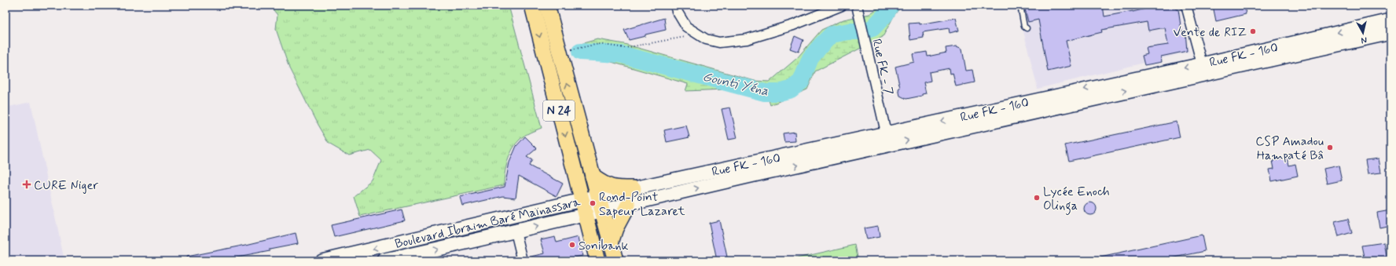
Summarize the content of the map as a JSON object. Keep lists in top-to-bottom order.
{
  "streets": {
    "main road": ["Rue FK - 160", "N 24", "Boulevard Ibraim Baré Maïnassara"],
    "street": ["Rue FK - 7"]
  },
  "crossings": [
    ["Rue FK - 160", "Rue FK - 7"],
    ["Rue FK - 160", "N 24"],
    ["Rue FK - 160", "Boulevard Ibraim Baré Maïnassara"],
    ["N 24", "Boulevard Ibraim Baré Maïnassara"]
  ],
  "water": ["Gounti Yéna"],
  "places": {
    "other": [
      "Vente de RIZ",
      "CSP Amadou Hampaté Bâ",
      "Lycée Enoch Olinga",
      "Rond-Point Sapeur Lazaret",
      "Sonibank"
    ],
    "health": ["CURE Niger"]
  },
  "north": "bottom"
}
